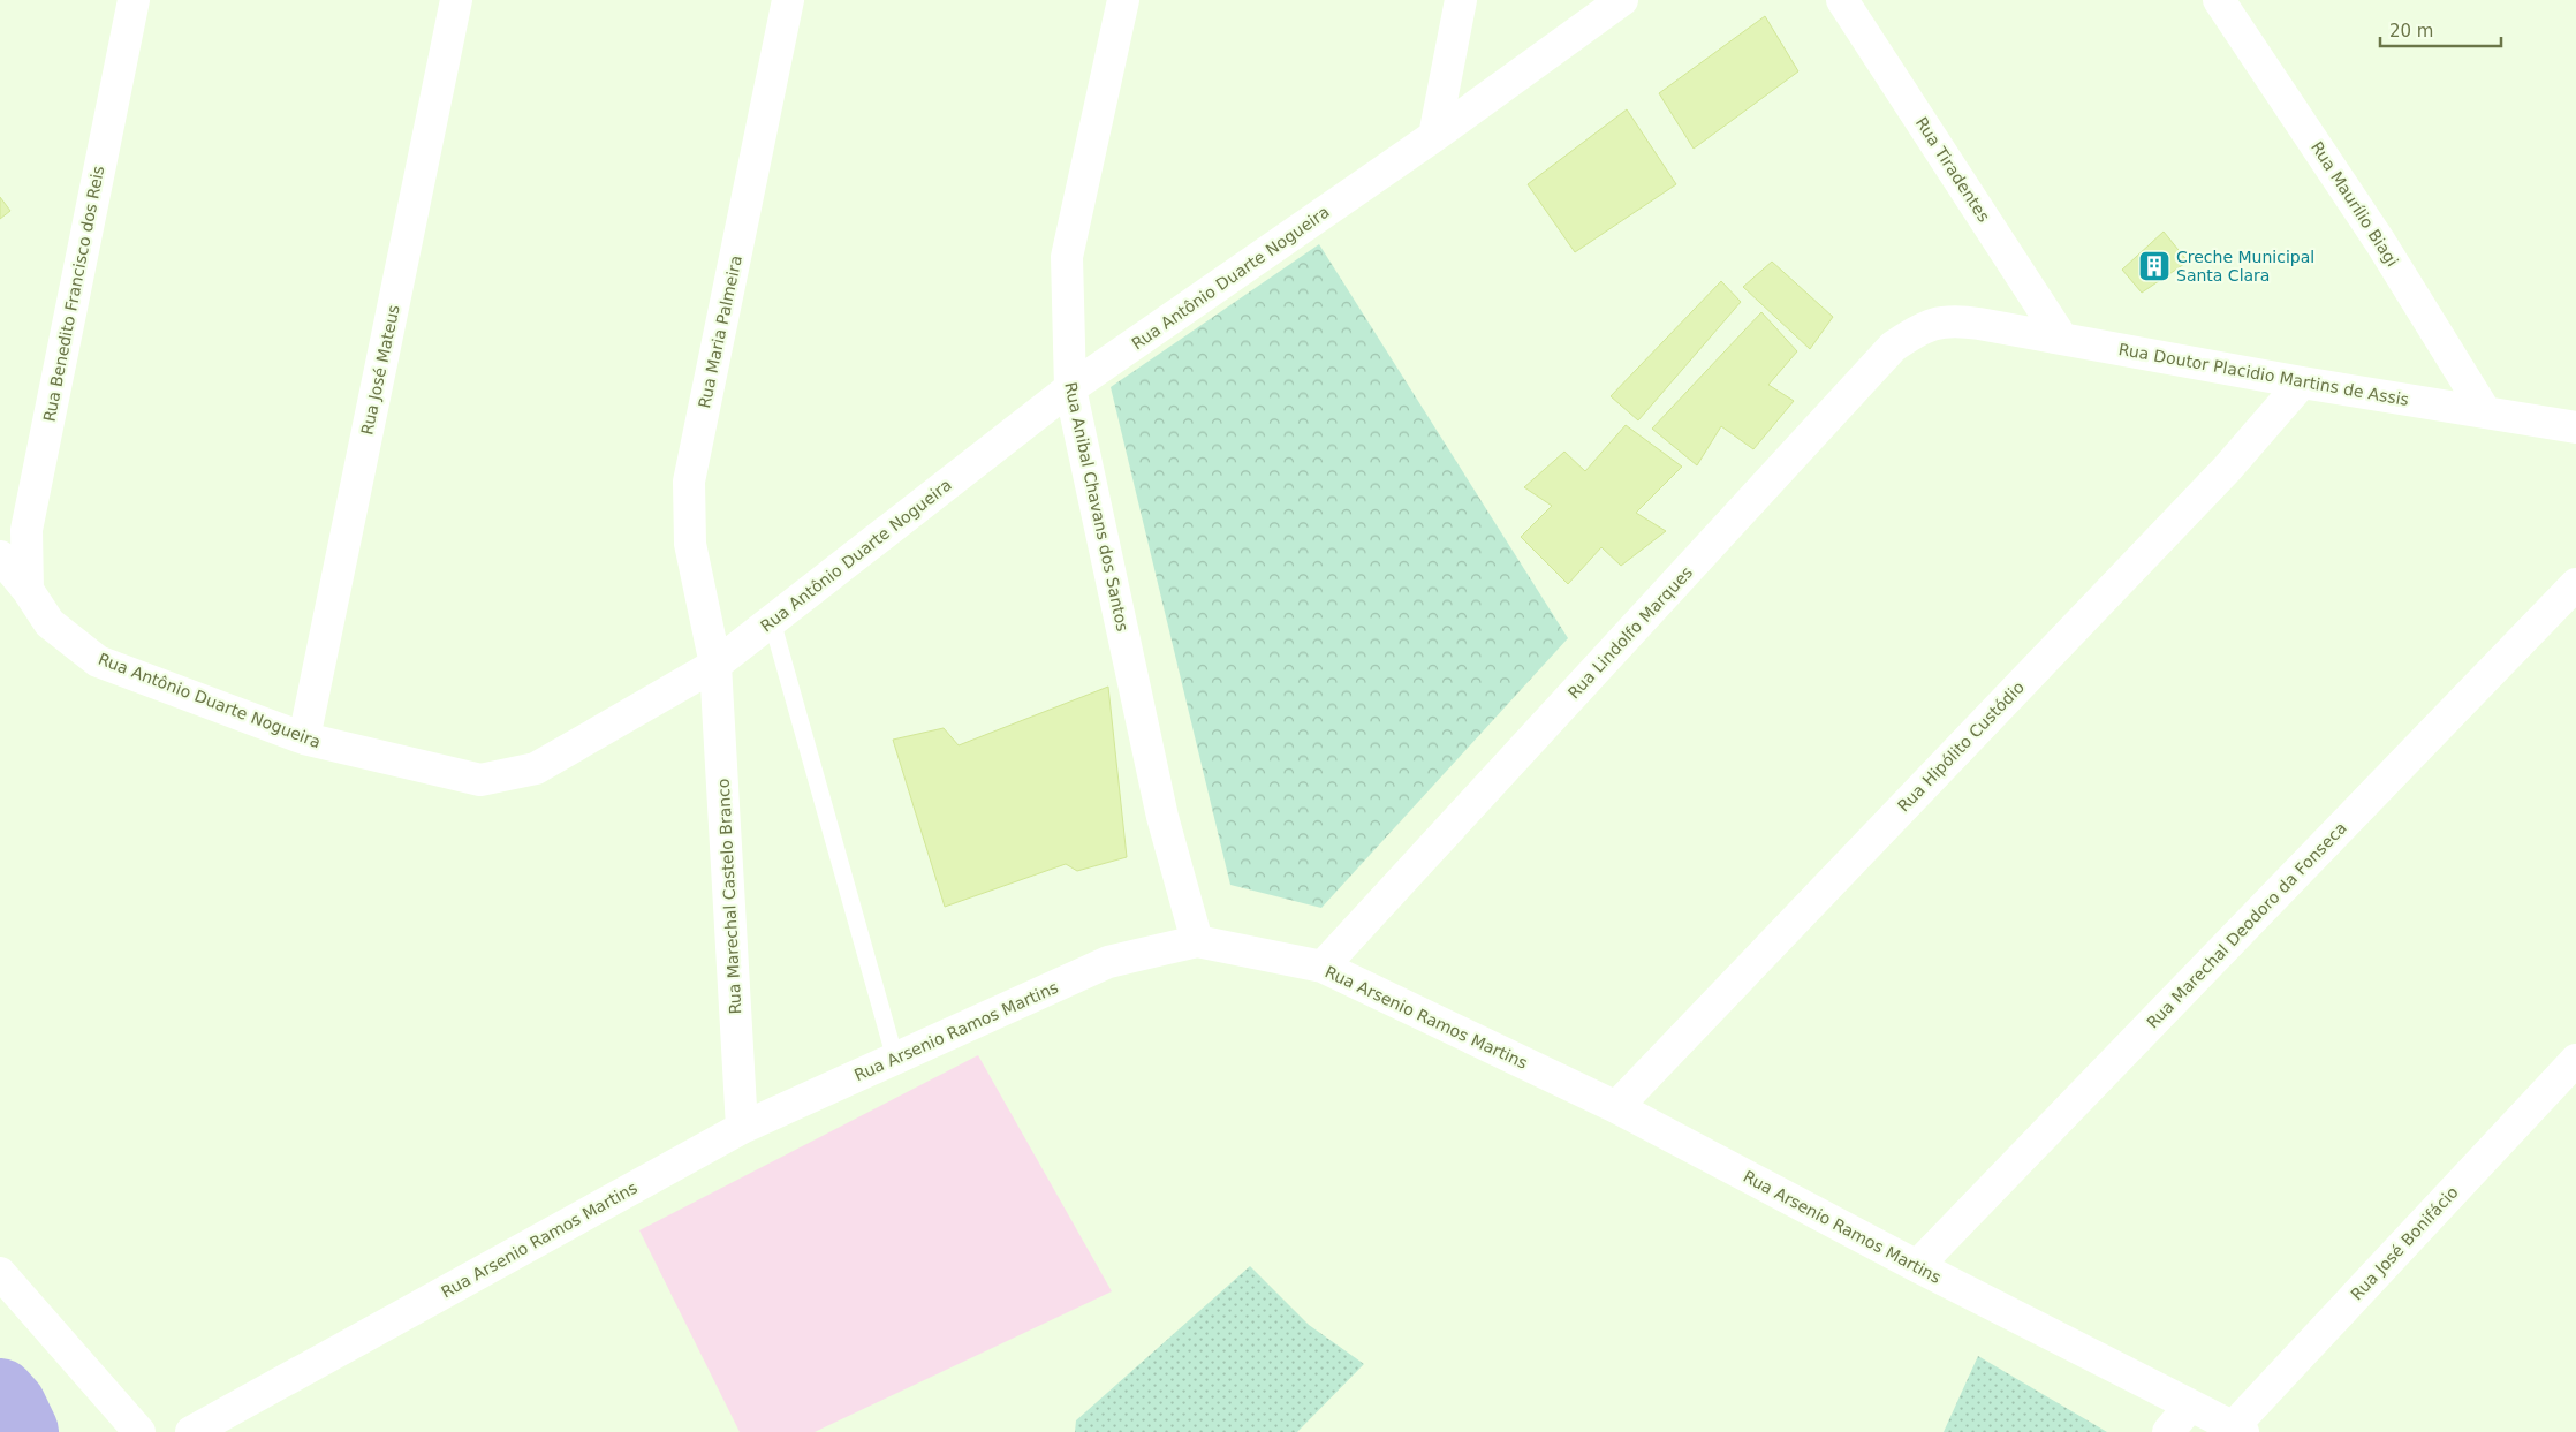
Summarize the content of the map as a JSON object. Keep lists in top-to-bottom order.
{
  "streets": {
    "street": [
      "Rua Tiradentes",
      "Rua Maurílio Biagi",
      "Rua Antônio Duarte Nogueira",
      "Rua Benedito Francisco dos Reis",
      "Rua Maria Palmeira",
      "Rua José Mateus",
      "Rua Doutor Placidio Martins de Assis",
      "Rua Anibal Chavans dos Santos",
      "Rua Lindolfo Marques",
      "Rua Hipólito Custódio",
      "Rua Marechal Castelo Branco",
      "Rua Marechal Deodoro da Fonseca",
      "Rua Arsenio Ramos Martins",
      "Rua José Bonifácio"
    ]
  },
  "crossings": [
    ["Rua Tiradentes", "Rua Doutor Placidio Martins de Assis"],
    ["Rua Maurílio Biagi", "Rua Doutor Placidio Martins de Assis"],
    ["Rua Antônio Duarte Nogueira", "Rua Benedito Francisco dos Reis"],
    ["Rua Antônio Duarte Nogueira", "Rua Maria Palmeira"],
    ["Rua Antônio Duarte Nogueira", "Rua José Mateus"],
    ["Rua Antônio Duarte Nogueira", "Rua Anibal Chavans dos Santos"],
    ["Rua Antônio Duarte Nogueira", "Rua Marechal Castelo Branco"],
    ["Rua Maria Palmeira", "Rua Marechal Castelo Branco"],
    ["Rua Doutor Placidio Martins de Assis", "Rua Lindolfo Marques"],
    ["Rua Doutor Placidio Martins de Assis", "Rua Hipólito Custódio"],
    ["Rua Anibal Chavans dos Santos", "Rua Arsenio Ramos Martins"],
    ["Rua Lindolfo Marques", "Rua Arsenio Ramos Martins"],
    ["Rua Hipólito Custódio", "Rua Arsenio Ramos Martins"],
    ["Rua Marechal Castelo Branco", "Rua Arsenio Ramos Martins"],
    ["Rua Marechal Deodoro da Fonseca", "Rua Arsenio Ramos Martins"],
    ["Rua Arsenio Ramos Martins", "Rua José Bonifácio"]
  ],
  "places": {
    "building": ["Creche Municipal Santa Clara"]
  },
  "scale_bar": "20 m"
}
